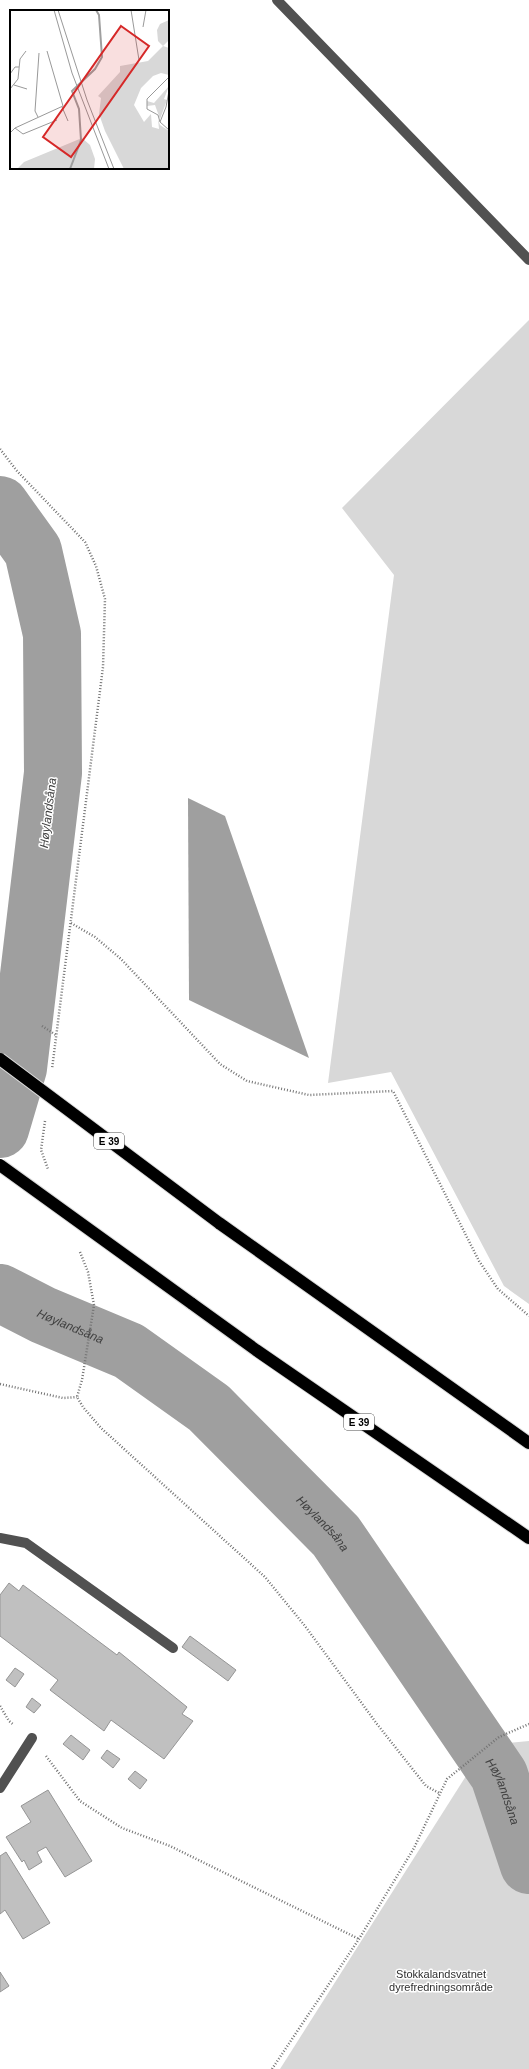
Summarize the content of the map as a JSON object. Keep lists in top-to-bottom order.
{
  "streets": {
    "highway": ["E 39"]
  },
  "water": ["Høylandsåna"],
  "parks": ["Stokkalandsvatnet dyrefredningsområde"]
}
